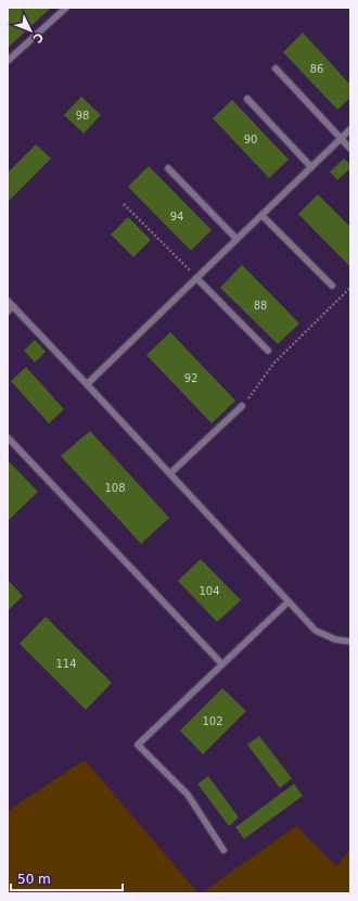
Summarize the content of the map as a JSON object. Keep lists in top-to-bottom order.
{
  "house_numbers": [
    "86",
    "98",
    "90",
    "94",
    "88",
    "92",
    "108",
    "104",
    "114",
    "102"
  ],
  "scale_bar": "50 m",
  "north": "bottom right"
}
